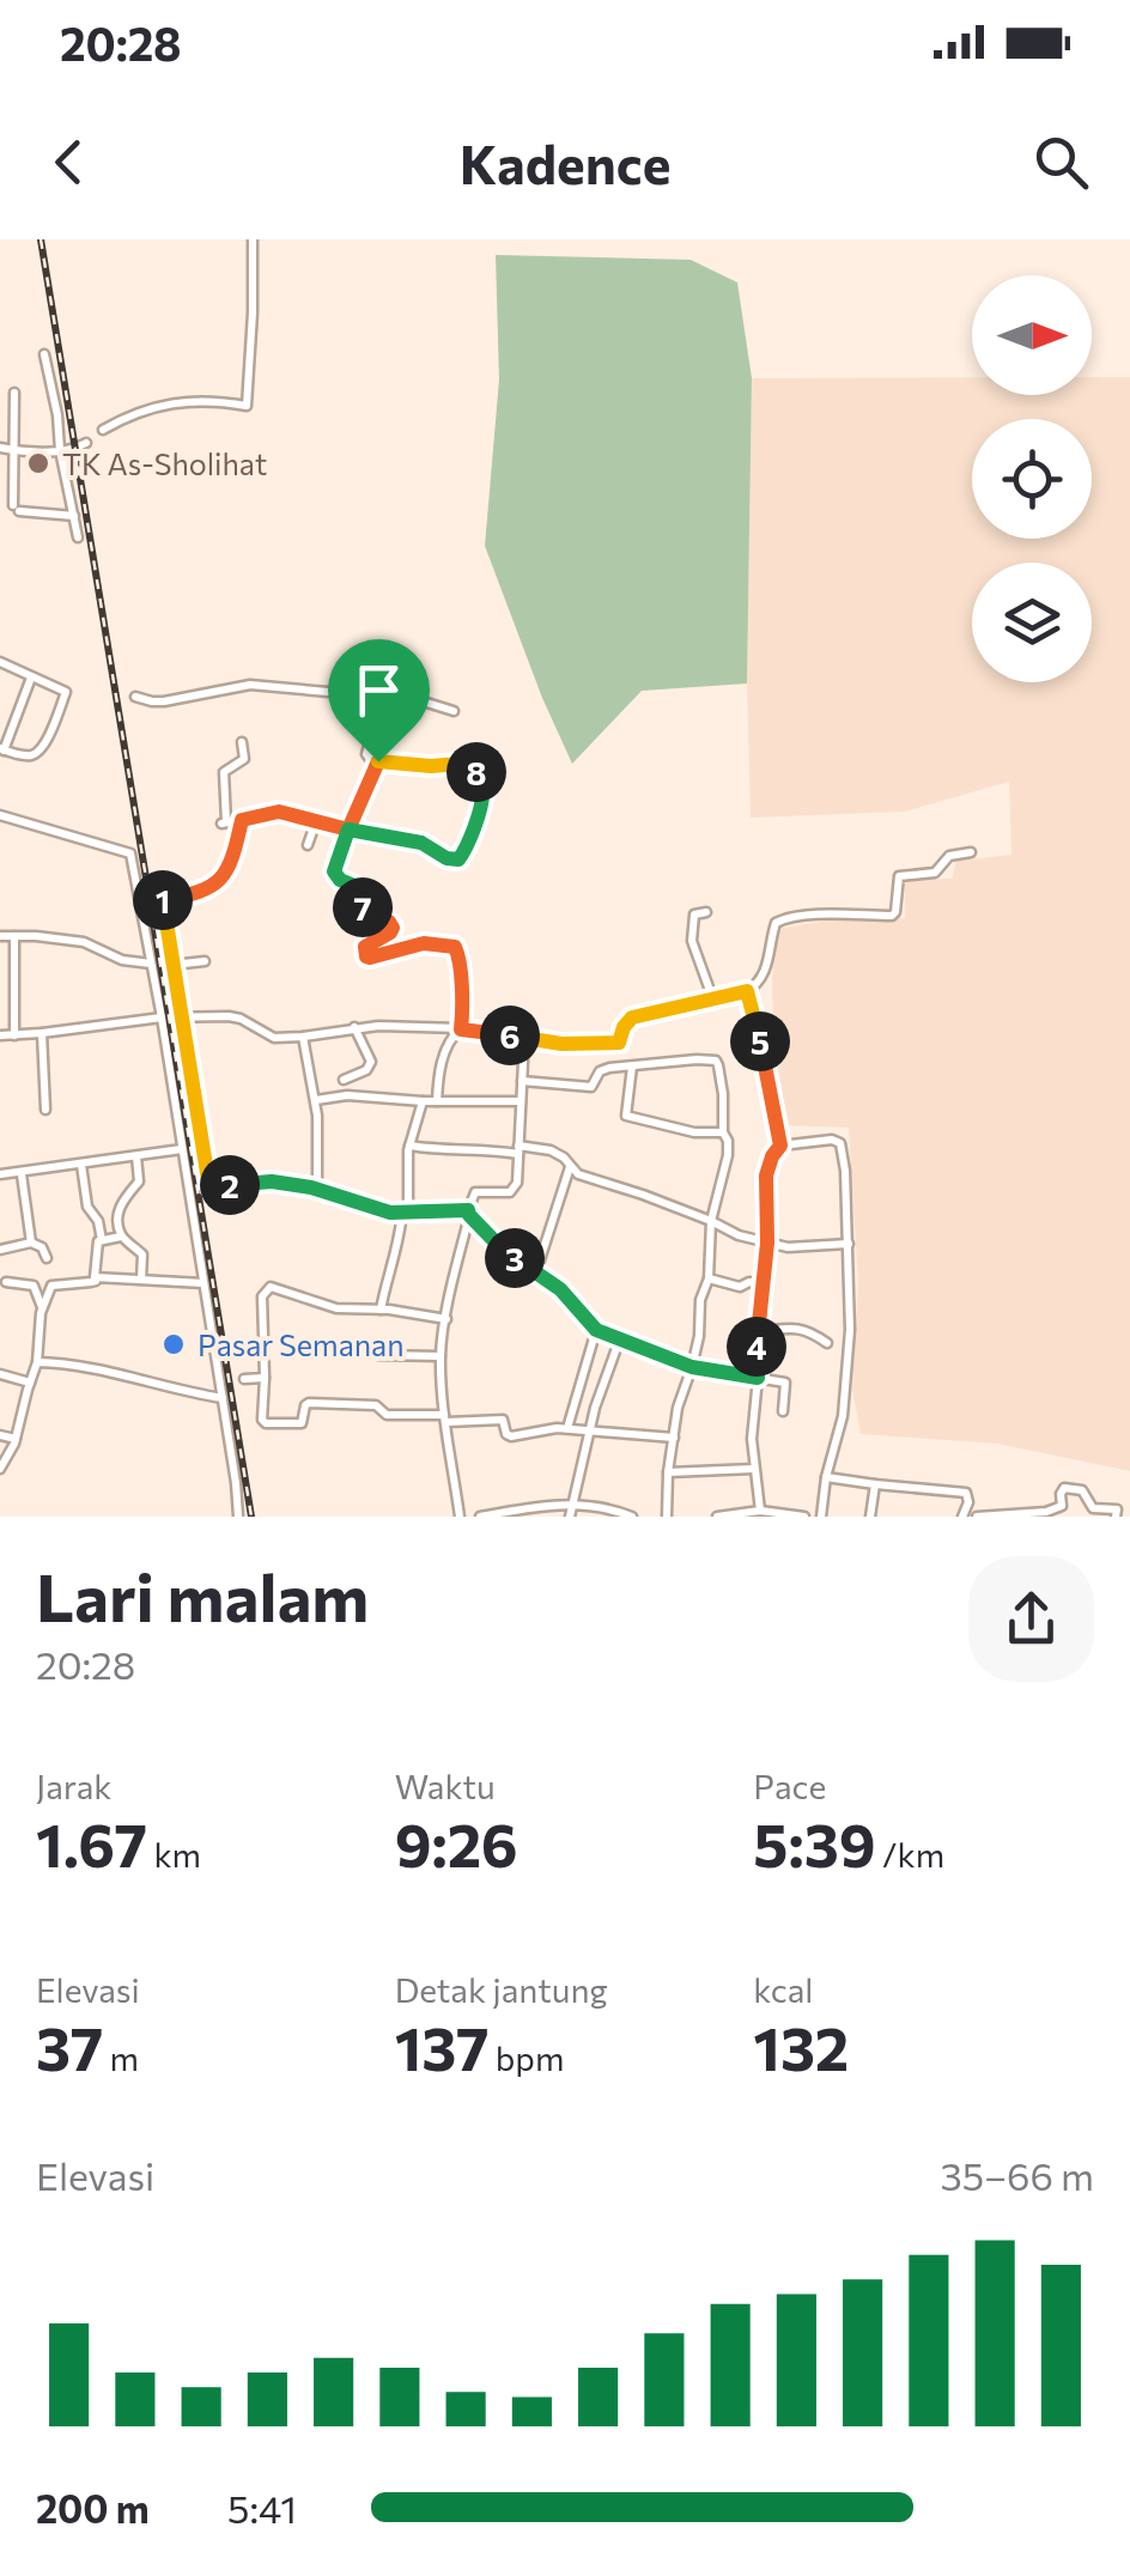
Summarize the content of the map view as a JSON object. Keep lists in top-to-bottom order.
{
  "places": ["TK As-Sholihat", "Pasar Semanan"],
  "north": "right",
  "page": {
    "status": "20:28",
    "header": "Kadence",
    "pins": [
      "8",
      "1",
      "7",
      "6",
      "5",
      "2",
      "3",
      "4"
    ],
    "heading": ["Lari malam", "20:28"],
    "stats": [
      ["Jarak", "1.67 km"],
      ["Waktu", "9:26"],
      ["Pace", "5:39 /km"],
      ["Elevasi", "37 m"],
      ["Detak jantung", "137 bpm"],
      ["kcal", "132"]
    ],
    "chart": ["Elevasi", "35–66 m"],
    "list": [
      {
        "name": "200 m",
        "note": "5:41"
      }
    ]
  }
}
